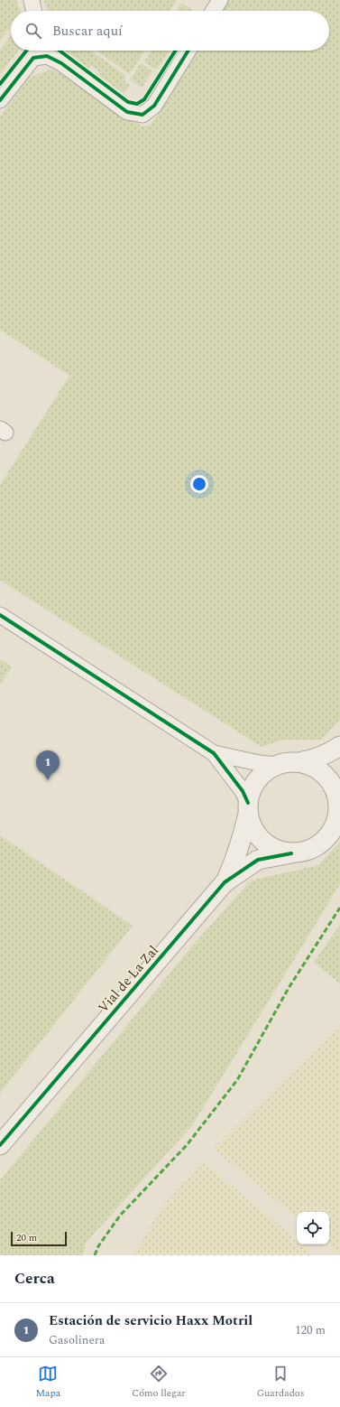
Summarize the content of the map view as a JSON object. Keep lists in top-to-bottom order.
{
  "streets": {
    "street": ["Vial de La Zal"]
  },
  "scale_bar": "20 m",
  "page": {
    "search": "Buscar aquí",
    "pins": "1",
    "scale": "20 m",
    "heading": "Cerca",
    "list": [
      {
        "mark": "1",
        "name": "Estación de servicio Haxx Motril",
        "note": "Gasolinera",
        "value": "120 m"
      }
    ],
    "nav": ["Mapa", "Cómo llegar", "Guardados"]
  }
}
